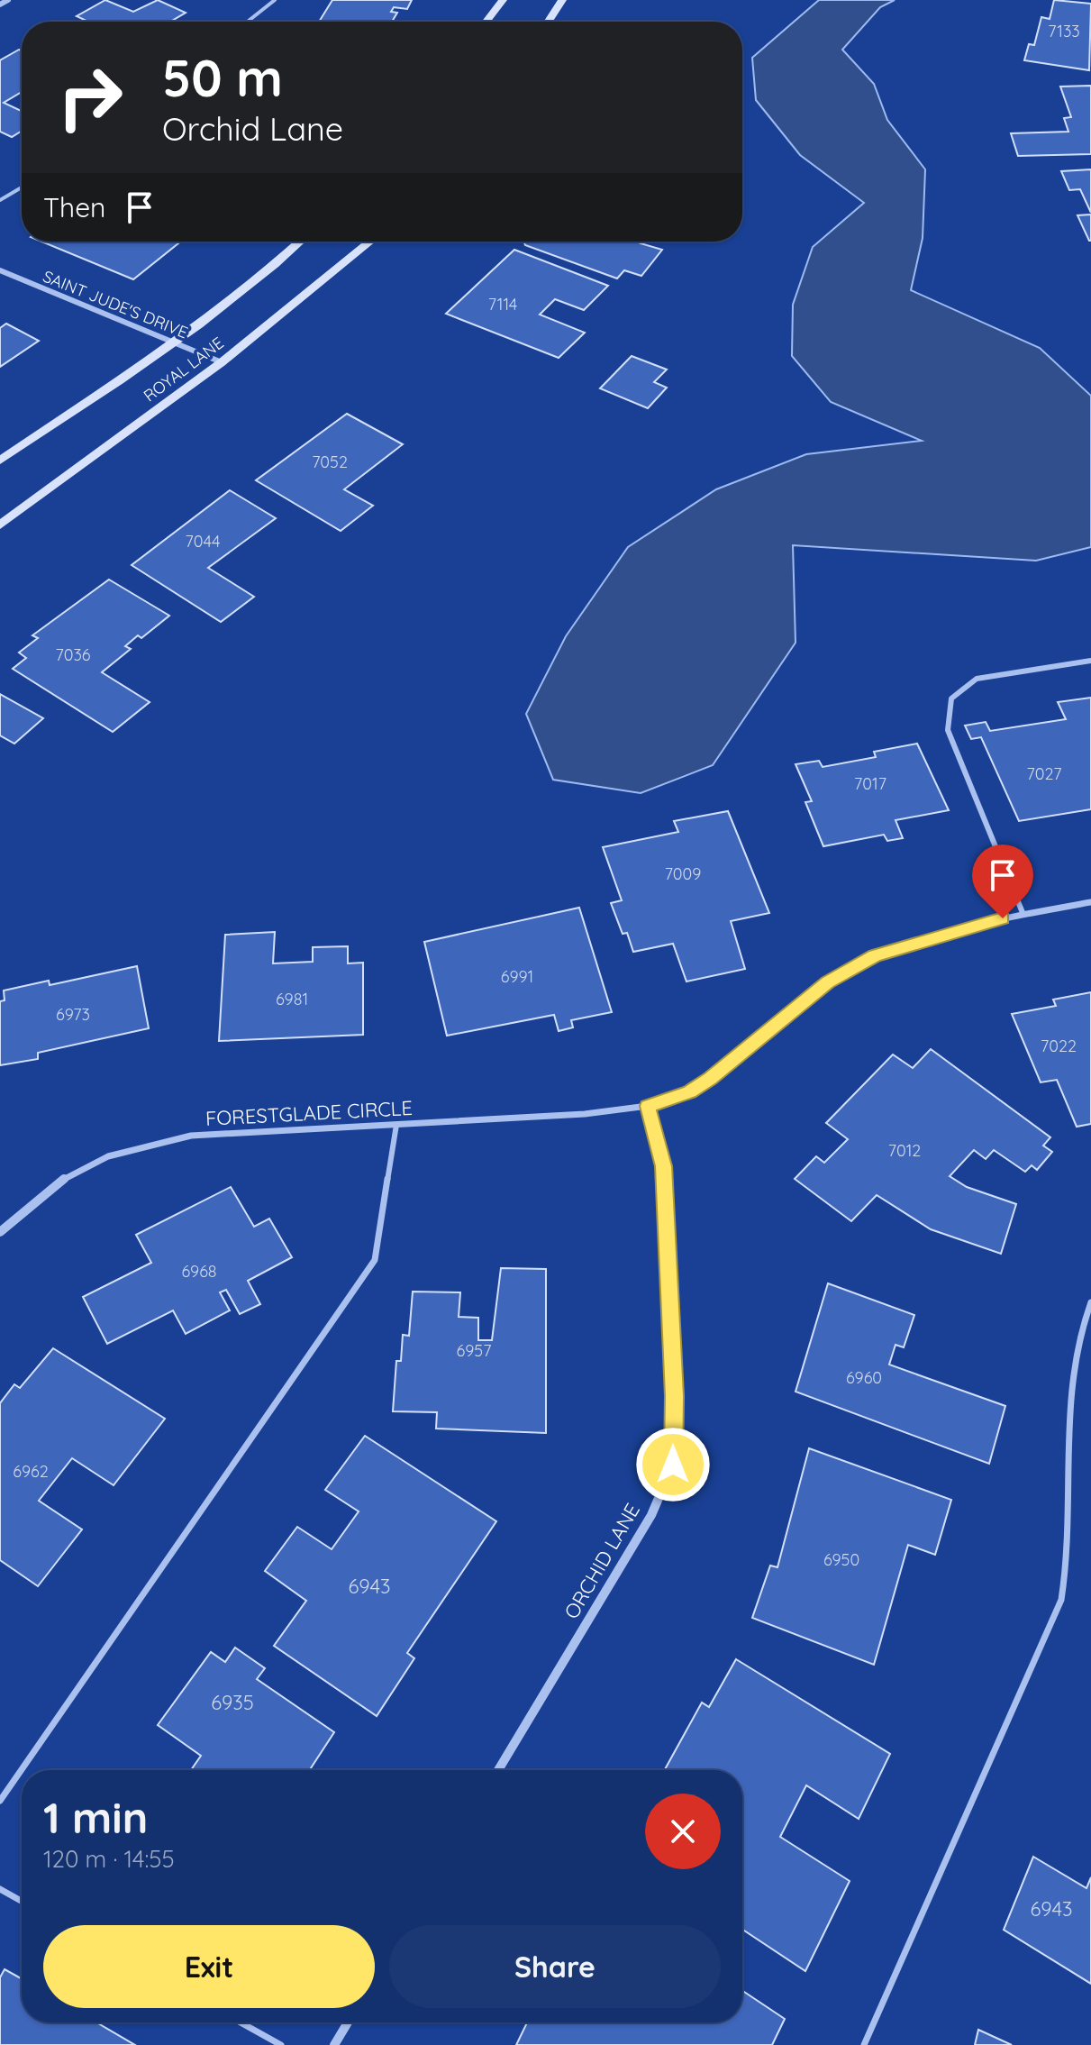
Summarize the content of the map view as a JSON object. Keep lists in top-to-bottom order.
{
  "streets": {
    "main road": ["ROYAL LANE"],
    "street": ["SAINT JUDE'S DRIVE", "FORESTGLADE CIRCLE", "ORCHID LANE"]
  },
  "crossings": [
    ["SAINT JUDE'S DRIVE", "ROYAL LANE"],
    ["FORESTGLADE CIRCLE", "ORCHID LANE"]
  ],
  "house_numbers": [
    "7133",
    "7114",
    "7052",
    "7044",
    "7036",
    "7027",
    "7017",
    "7009",
    "6991",
    "6981",
    "6973",
    "7022",
    "7012",
    "6968",
    "6957",
    "6960",
    "6962",
    "6950",
    "6943",
    "6935",
    "6943"
  ],
  "page": {
    "turn": ["50 m", "Orchid Lane"],
    "then": "Then",
    "heading": ["1 min", "120 m · 14:55"],
    "buttons": ["Exit", "Share"]
  }
}
